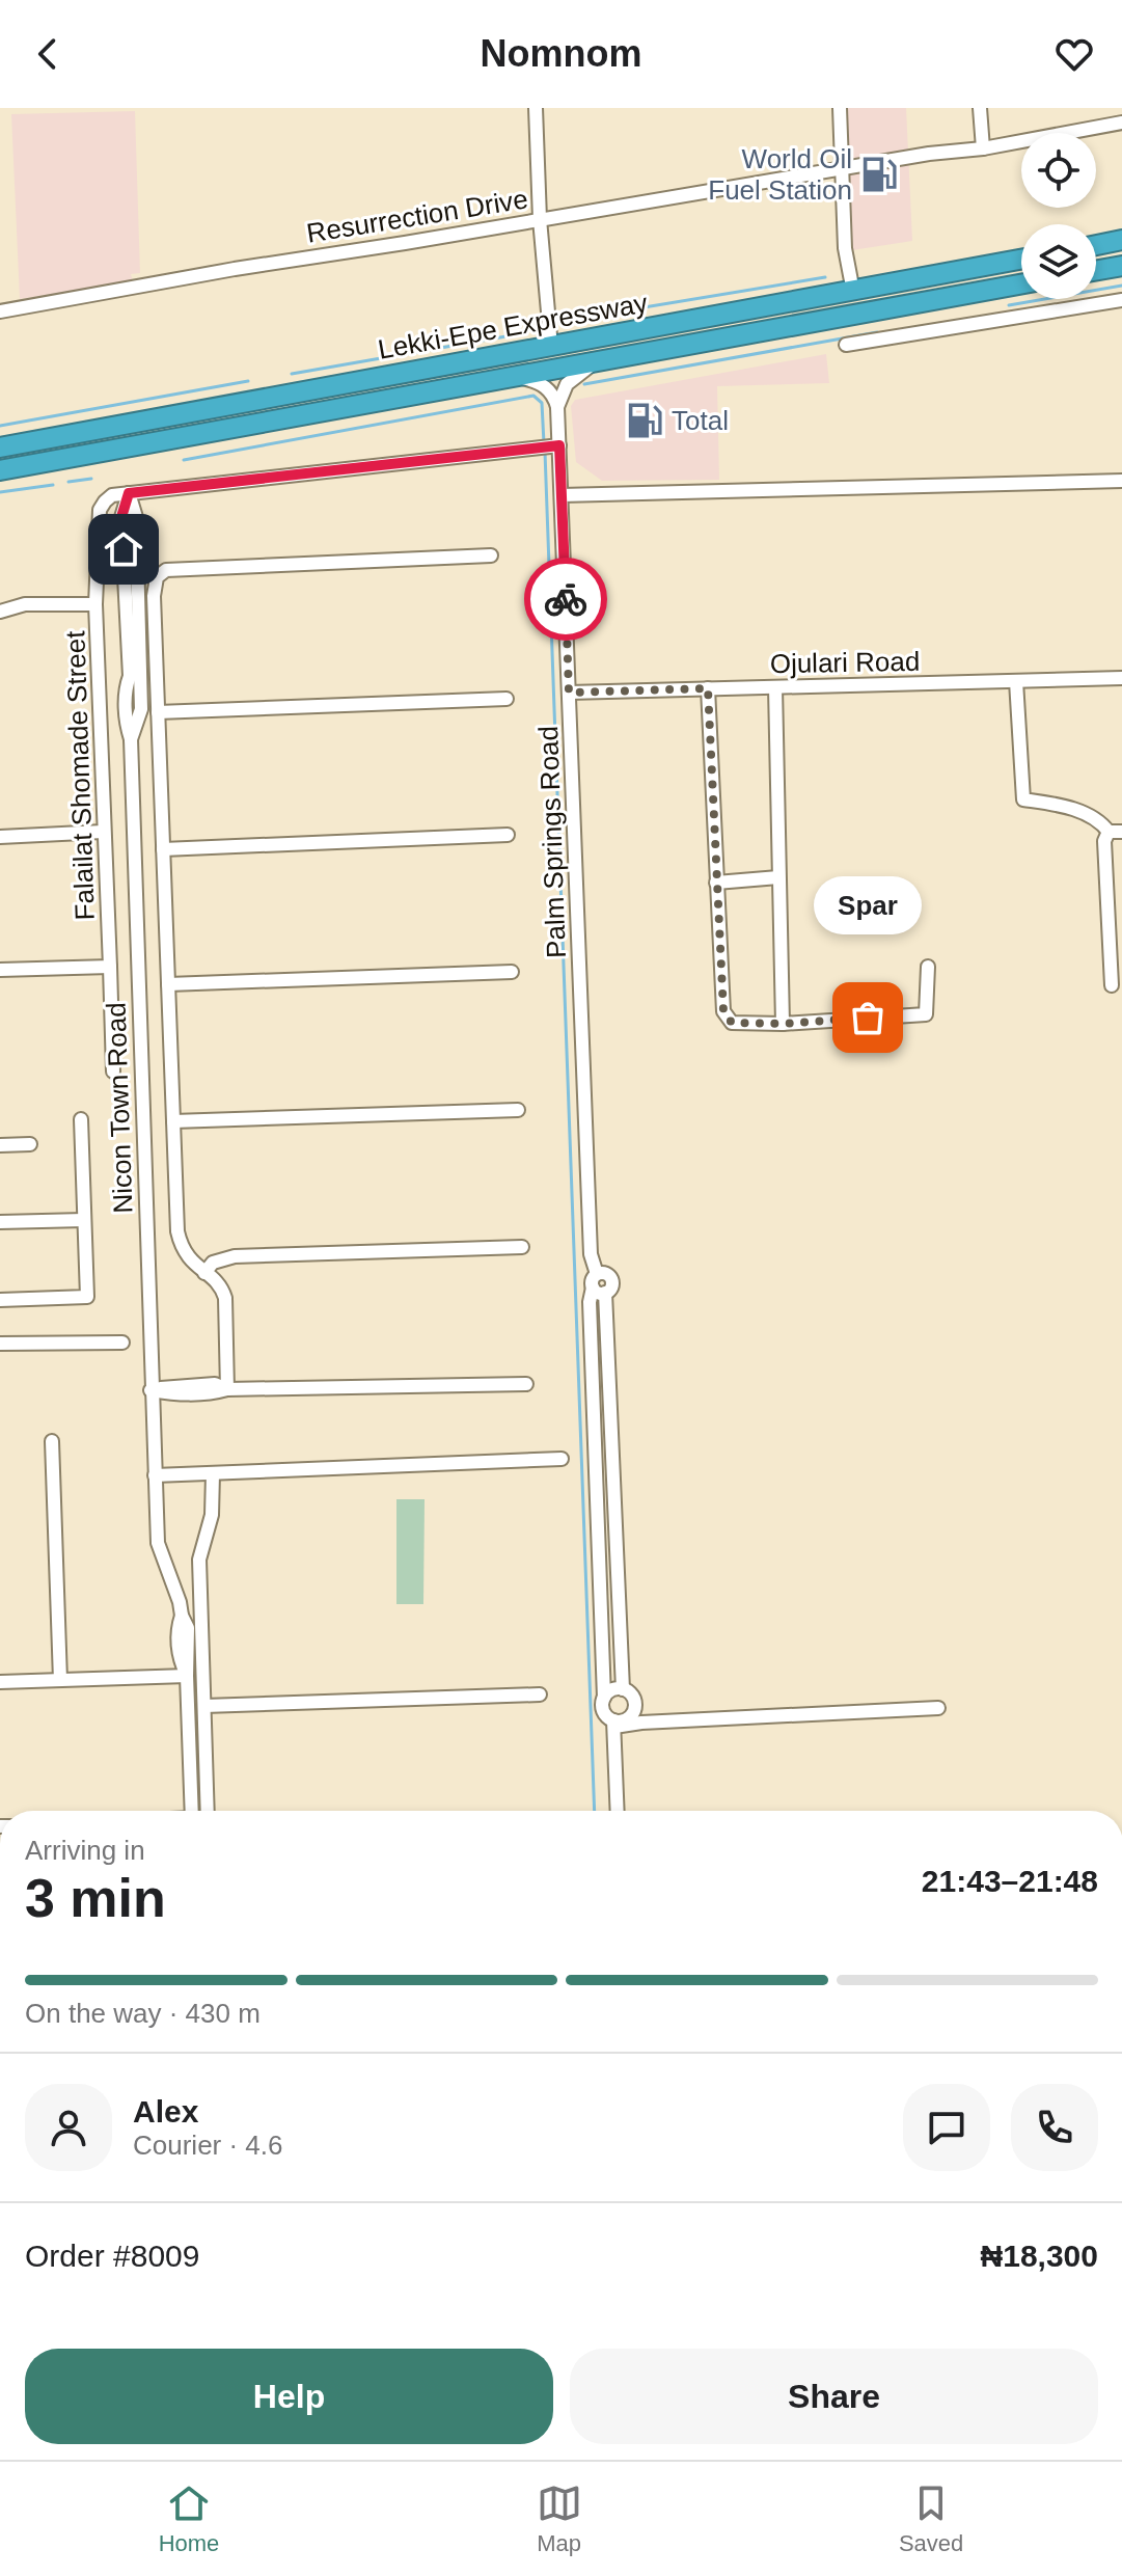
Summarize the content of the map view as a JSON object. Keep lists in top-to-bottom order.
{
  "streets": {
    "highway": ["Lekki-Epe Expressway"],
    "street": [
      "Resurrection Drive",
      "Ojulari Road",
      "Falailat Shomade Street",
      "Palm Springs Road",
      "Nicon Town Road"
    ]
  },
  "crossings": [
    ["Ojulari Road", "Palm Springs Road"],
    ["Falailat Shomade Street", "Nicon Town Road"]
  ],
  "places": {
    "fuel station": ["World Oil Fuel Station", "Total"],
    "other": ["Spar"]
  },
  "page": {
    "header": "Nomnom",
    "bubble": "Spar",
    "heading": ["3 min", "Arriving in", "21:43–21:48"],
    "panel": [
      "Alex",
      "Courier · 4.6",
      "Order #8009",
      "₦18,300"
    ],
    "bar": "On the way · 430 m",
    "buttons": ["Help", "Share"],
    "tabs": ["Home", "Map", "Saved"]
  }
}
